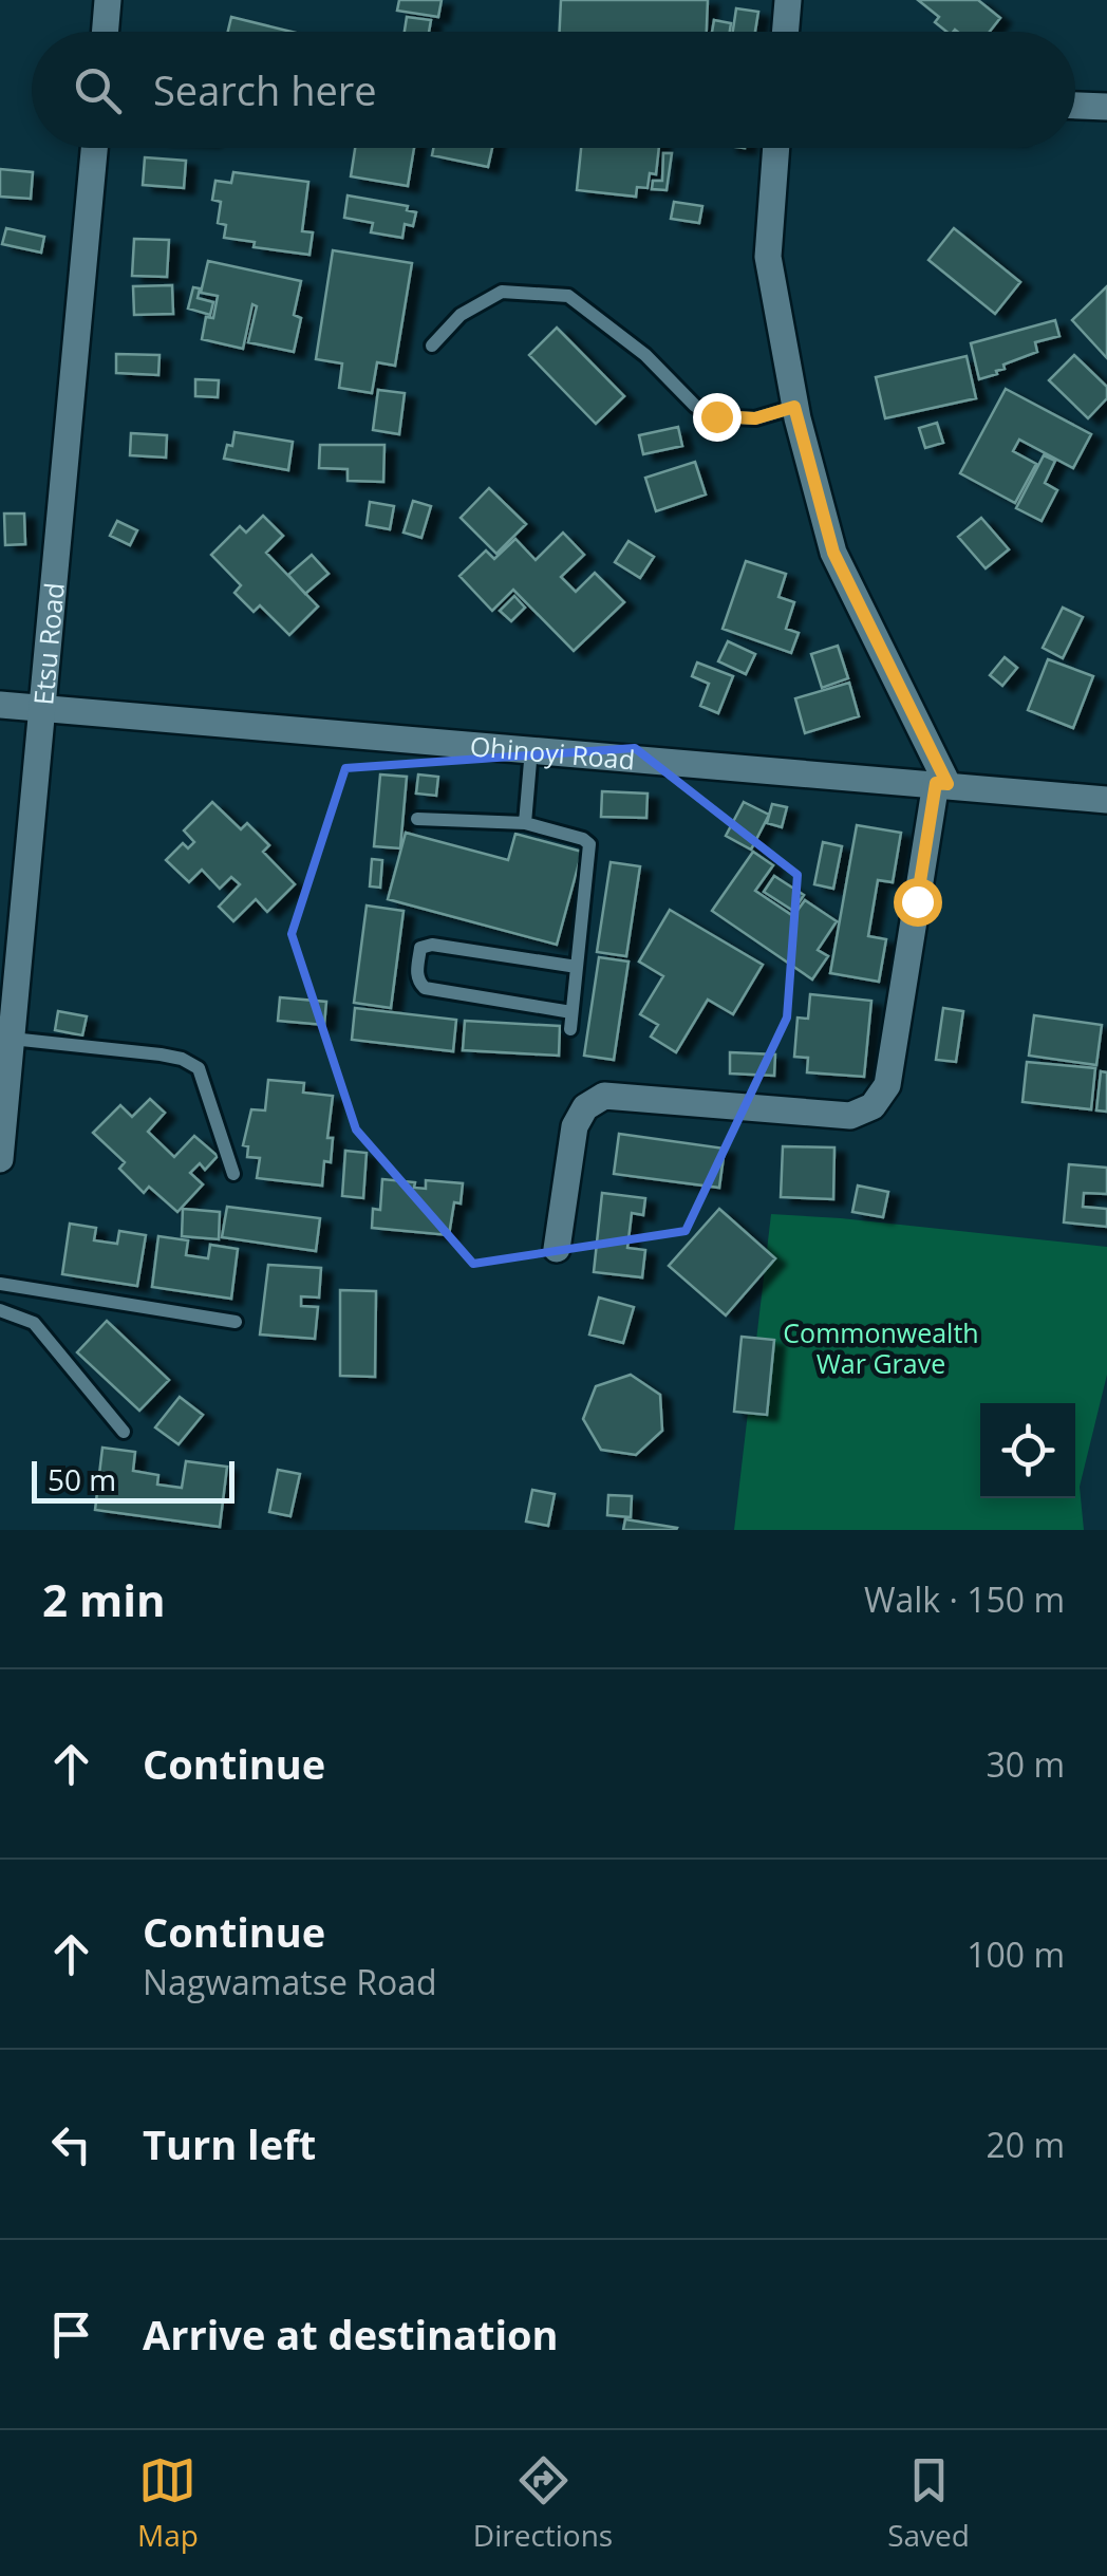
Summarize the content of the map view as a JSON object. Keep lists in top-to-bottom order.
{
  "streets": {
    "street": ["Etsu Road", "Ohinoyi Road"]
  },
  "crossings": [
    ["Etsu Road", "Ohinoyi Road"]
  ],
  "parks": ["Commonwealth War Grave"],
  "scale_bar": "50 m",
  "page": {
    "search": "Search here",
    "scale": "50 m",
    "heading": ["2 min", "Walk · 150 m"],
    "list": [
      ["Continue", "30 m"],
      ["Continue", "Nagwamatse Road", "100 m"],
      ["Turn left", "20 m"],
      "Arrive at destination"
    ],
    "nav": ["Map", "Directions", "Saved"]
  }
}
